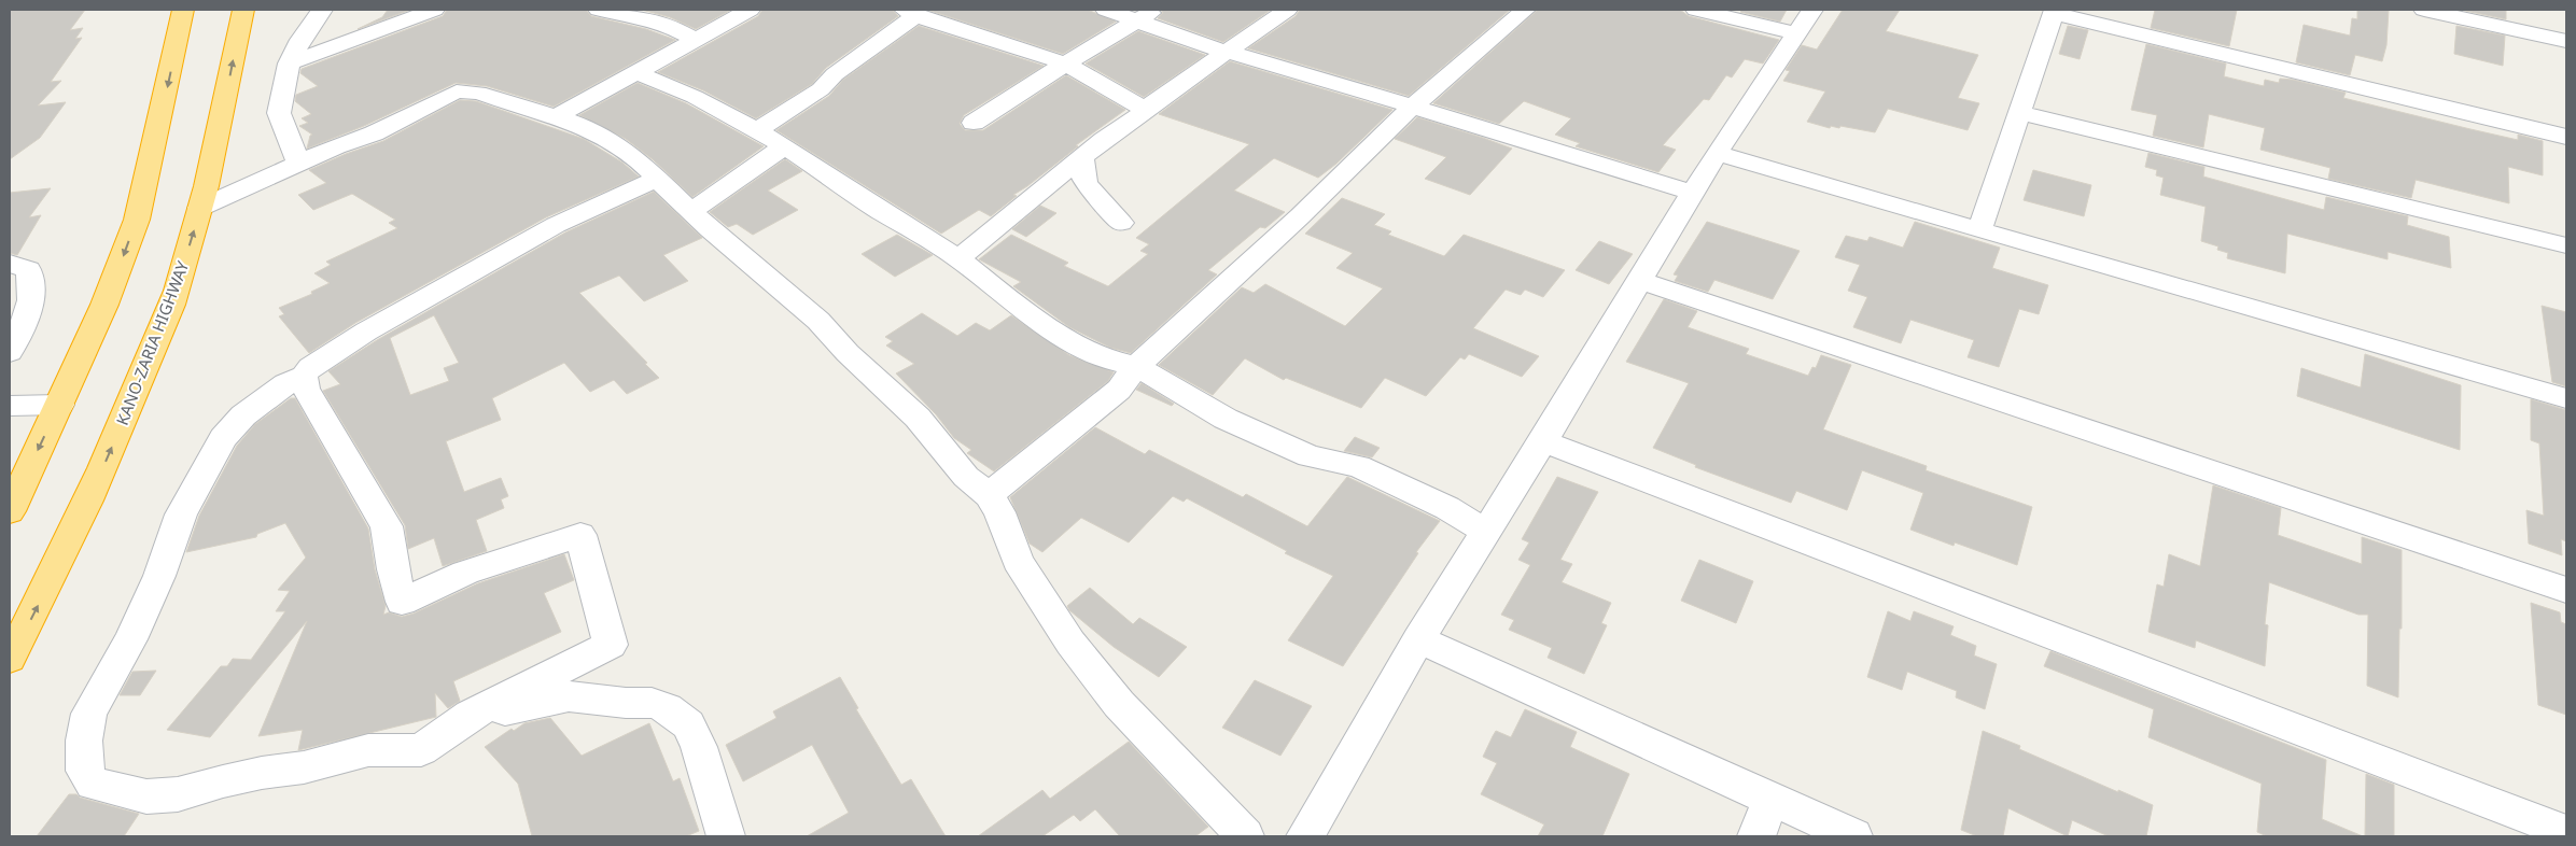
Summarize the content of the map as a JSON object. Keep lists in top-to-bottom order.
{
  "streets": {
    "highway": ["KANO-ZARIA HIGHWAY"]
  }
}
